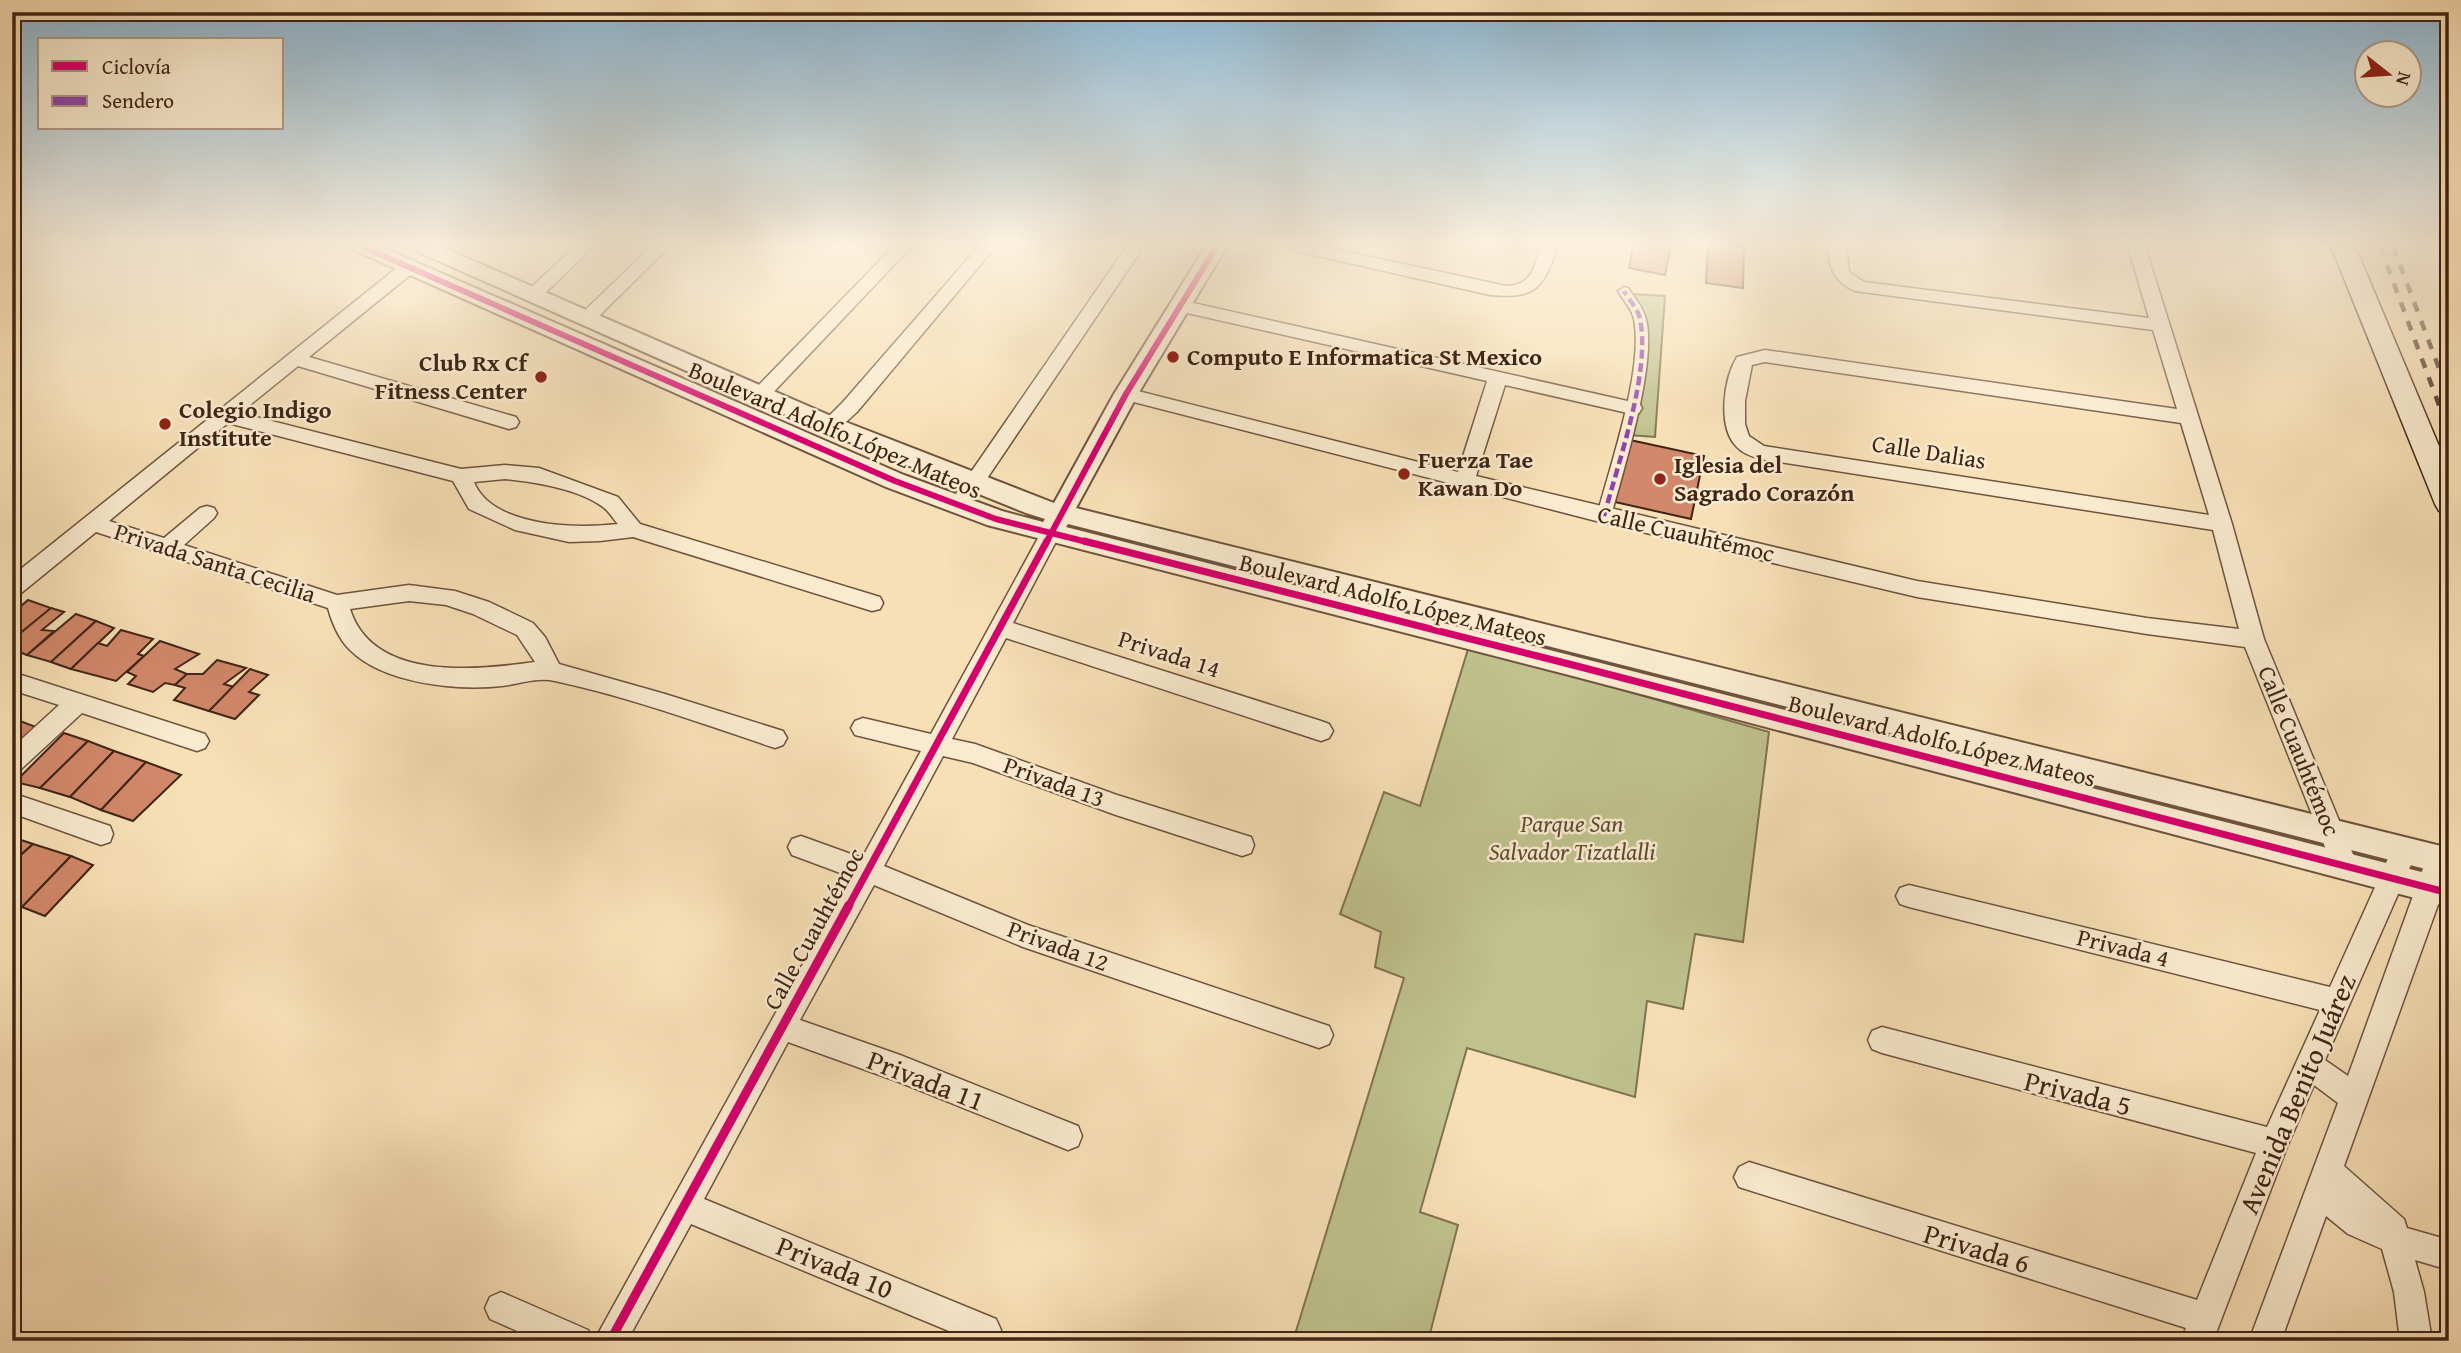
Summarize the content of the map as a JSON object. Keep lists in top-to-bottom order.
{
  "streets": {
    "street": [
      "Boulevard Adolfo López Mateos",
      "Calle Dalias",
      "Calle Cuauhtémoc",
      "Privada Santa Cecilia",
      "Privada 14",
      "Privada 13",
      "Privada 12",
      "Privada 4",
      "Privada 11",
      "Privada 5",
      "Avenida Benito Juárez",
      "Privada 6",
      "Privada 10"
    ]
  },
  "crossings": [
    ["Boulevard Adolfo López Mateos", "Calle Cuauhtémoc"],
    ["Boulevard Adolfo López Mateos", "Avenida Benito Juárez"],
    ["Calle Dalias", "Calle Cuauhtémoc"],
    ["Calle Cuauhtémoc", "Privada 14"],
    ["Calle Cuauhtémoc", "Privada 13"],
    ["Calle Cuauhtémoc", "Privada 12"],
    ["Calle Cuauhtémoc", "Privada 11"],
    ["Calle Cuauhtémoc", "Privada 10"],
    ["Privada 4", "Avenida Benito Juárez"],
    ["Privada 5", "Avenida Benito Juárez"],
    ["Avenida Benito Juárez", "Privada 6"]
  ],
  "parks": ["Parque San Salvador Tizatlalli"],
  "places": [
    "Computo E Informatica St Mexico",
    "Club Rx Cf Fitness Center",
    "Colegio Indigo Institute",
    "Fuerza Tae Kawan Do",
    "Iglesia del Sagrado Corazón"
  ],
  "legend": ["Ciclovía", "Sendero"],
  "north": "right"
}
